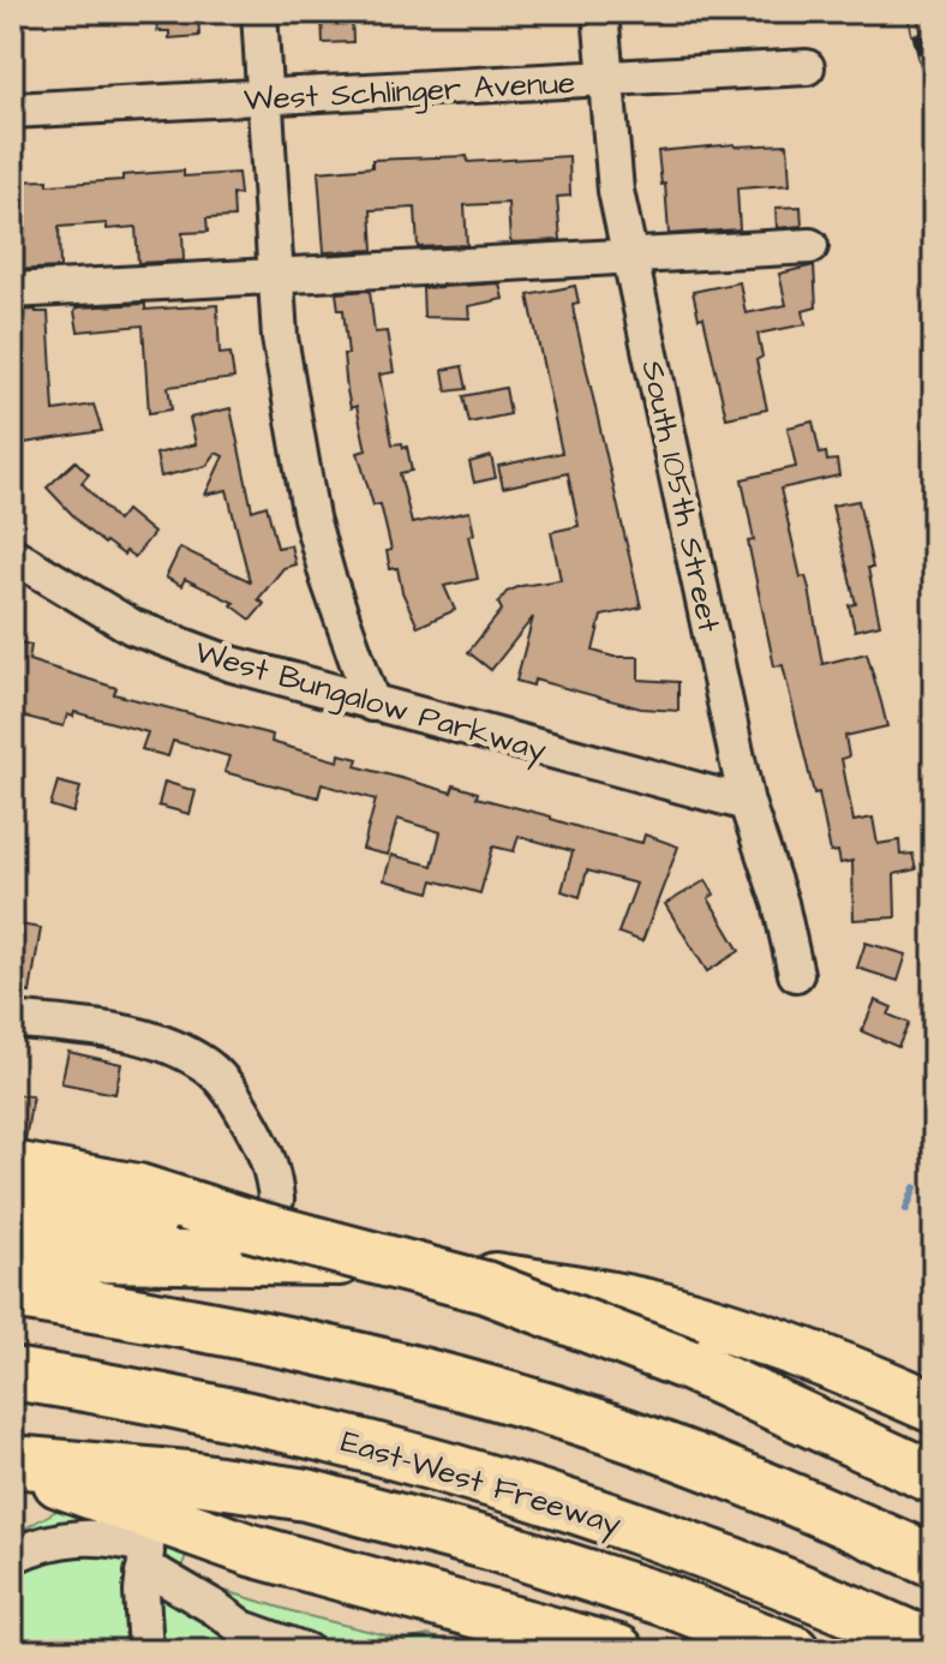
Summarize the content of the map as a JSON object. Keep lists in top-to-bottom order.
{
  "streets": {
    "highway": ["East-West Freeway"],
    "street": ["West Schlinger Avenue", "South 105th Street", "West Bungalow Parkway"]
  },
  "crossings": [
    ["West Schlinger Avenue", "South 105th Street"],
    ["South 105th Street", "West Bungalow Parkway"]
  ]
}
